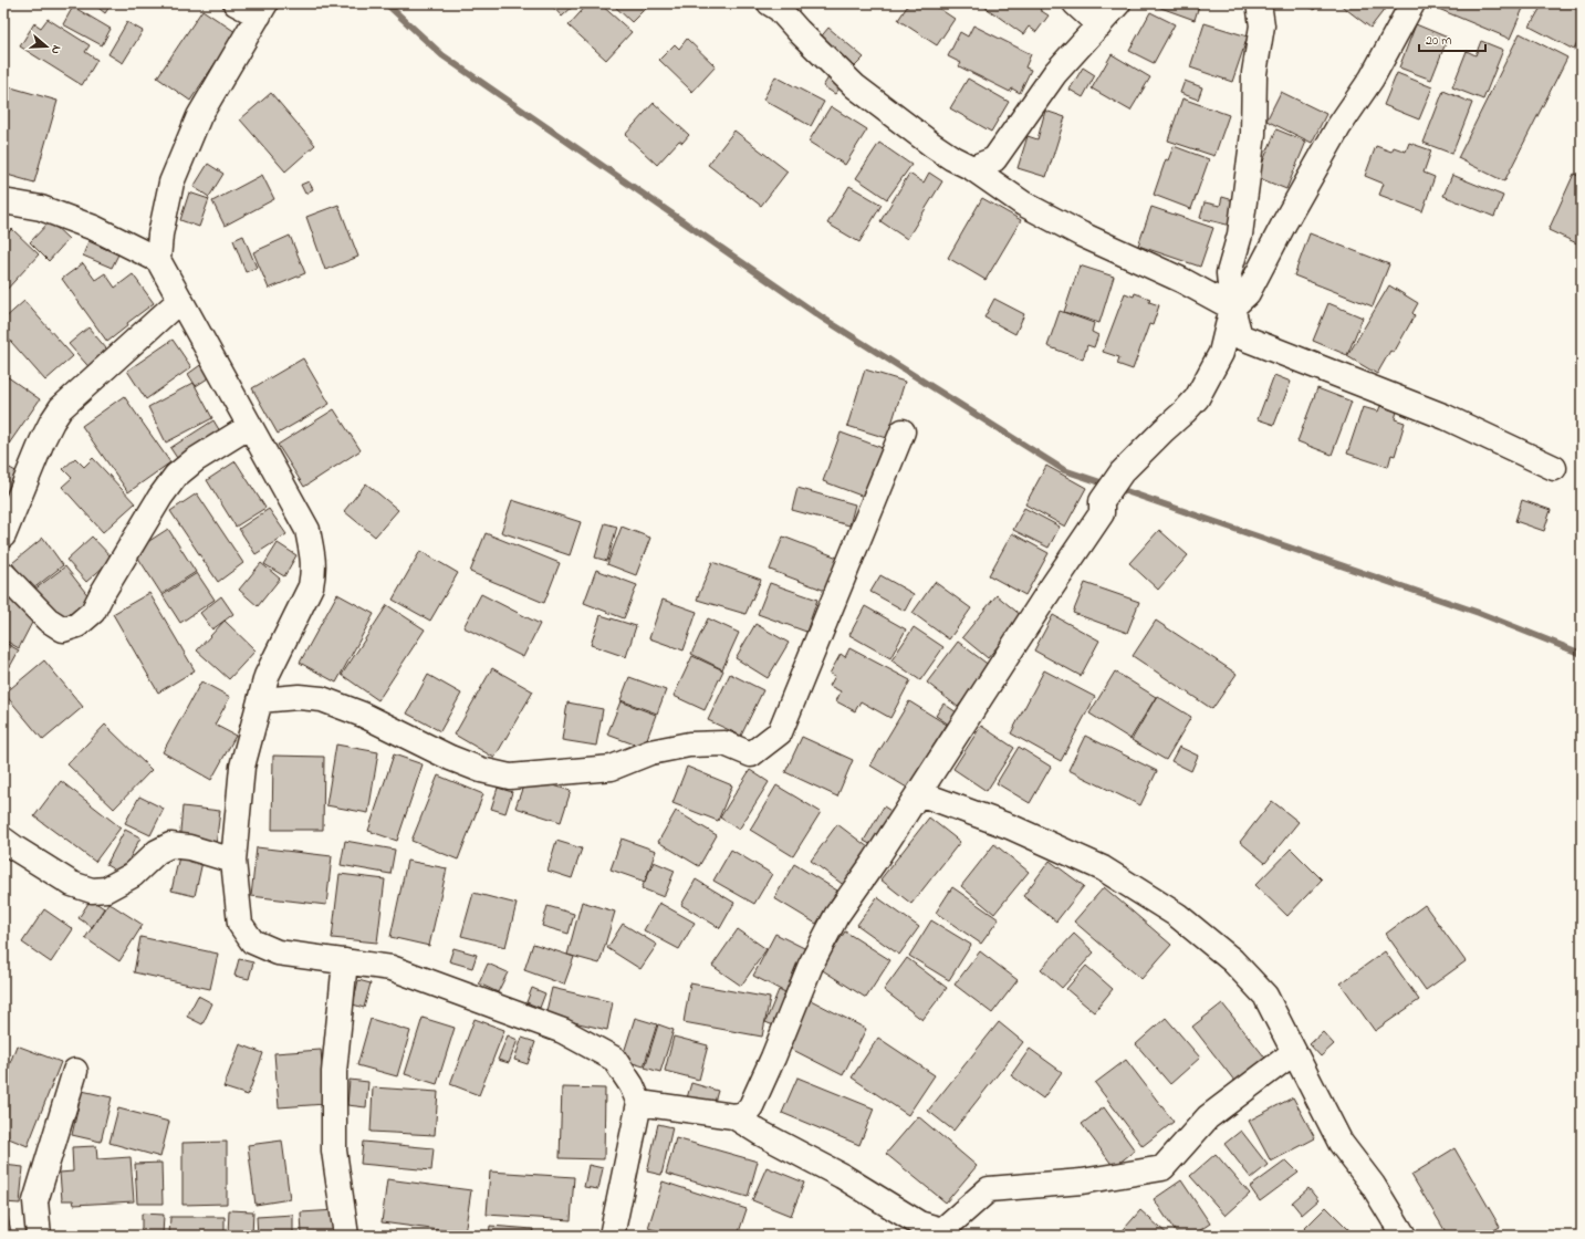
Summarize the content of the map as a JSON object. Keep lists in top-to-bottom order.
{
  "scale_bar": "20 m",
  "north": "right"
}
